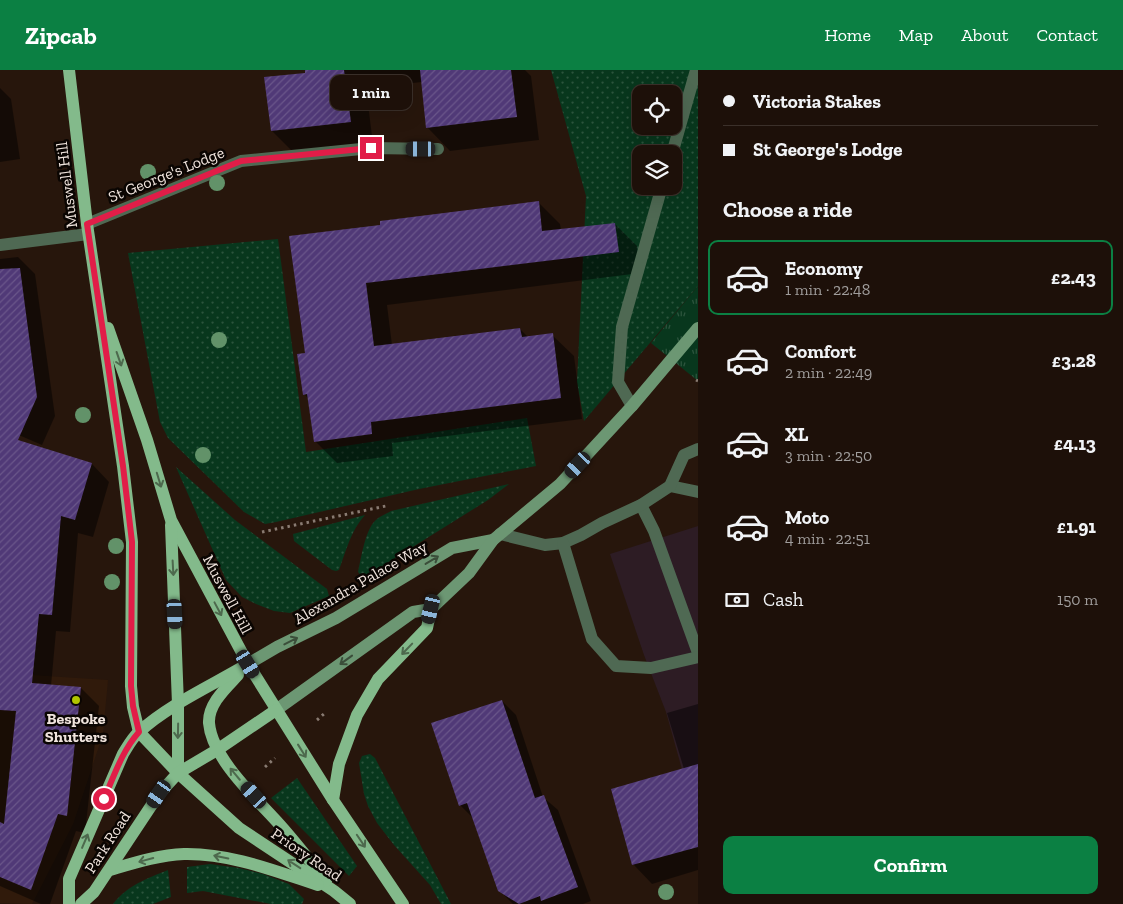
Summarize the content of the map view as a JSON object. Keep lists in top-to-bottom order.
{
  "streets": {
    "main road": ["Muswell Hill", "Park Road", "Priory Road"],
    "street": ["St George's Lodge", "Alexandra Palace Way"]
  },
  "crossings": [
    ["St George's Lodge", "Muswell Hill"],
    ["Muswell Hill", "Alexandra Palace Way"],
    ["Muswell Hill", "Park Road"],
    ["Alexandra Palace Way", "Park Road"],
    ["Park Road", "Priory Road"]
  ],
  "places": ["Bespoke Shutters"],
  "page": {
    "header": "Zipcab",
    "nav": [
      "Home",
      "Map",
      "About",
      "Contact"
    ],
    "banner": ["Victoria Stakes", "St George's Lodge"],
    "bubble": "1 min",
    "heading": "Choose a ride",
    "list": [
      {
        "name": "Economy",
        "note": "1 min · 22:48",
        "value": "£2.43"
      },
      {
        "name": "Comfort",
        "note": "2 min · 22:49",
        "value": "£3.28"
      },
      {
        "name": "XL",
        "note": "3 min · 22:50",
        "value": "£4.13"
      },
      {
        "name": "Moto",
        "note": "4 min · 22:51",
        "value": "£1.91"
      }
    ],
    "pay": ["Cash", "150 m"],
    "buttons": "Confirm"
  }
}
